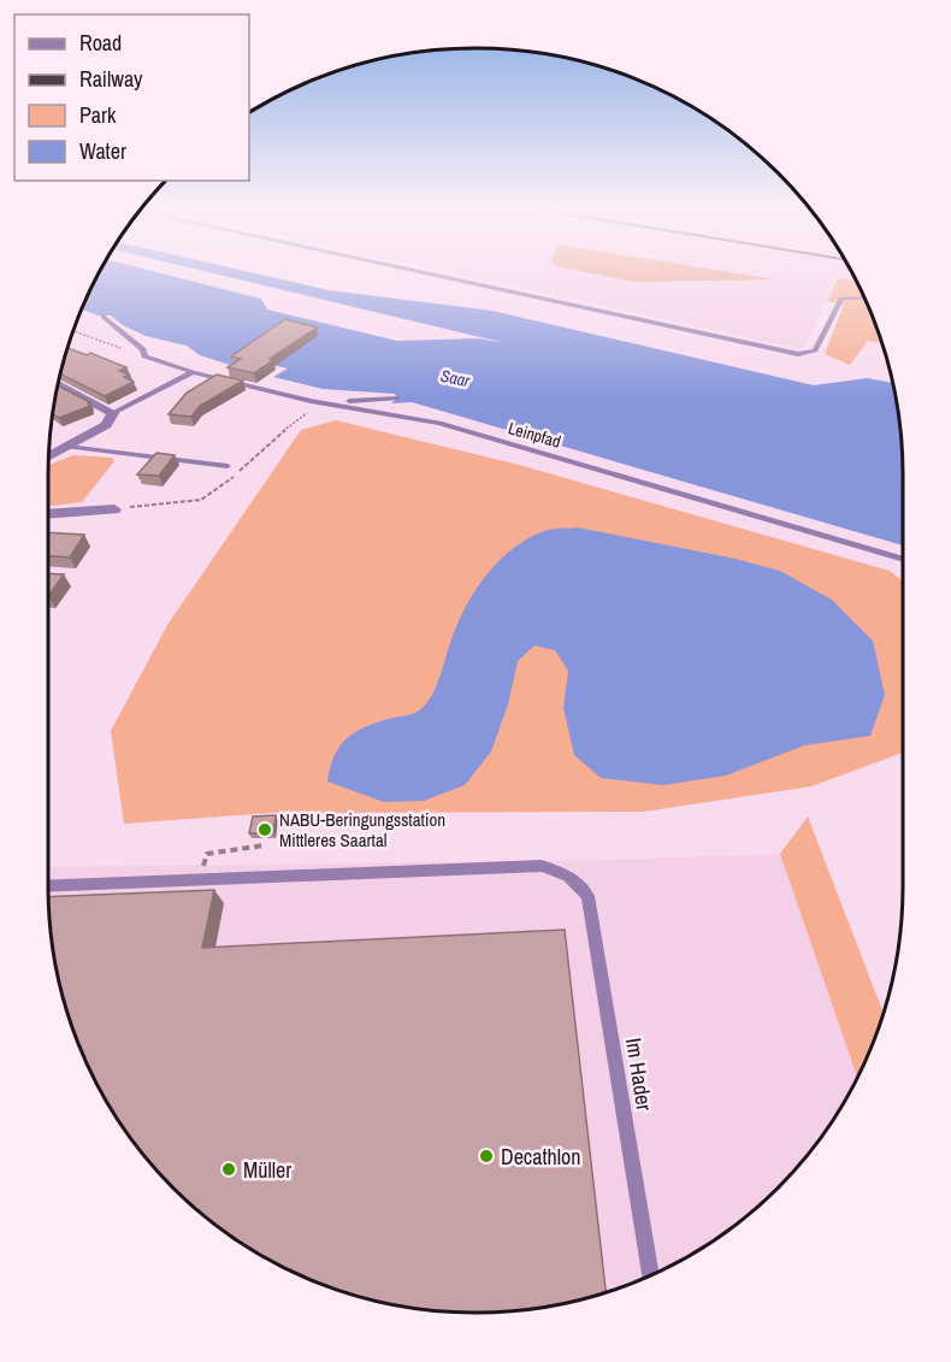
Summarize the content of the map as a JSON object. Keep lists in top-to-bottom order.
{
  "streets": {
    "lane": ["Leinpfad", "Im Hader"]
  },
  "water": ["Saar"],
  "places": ["NABU-Beringungsstation Mittleres Saartal", "Decathlon", "Müller"],
  "legend": [
    "Road",
    "Railway",
    "Park",
    "Water"
  ]
}
